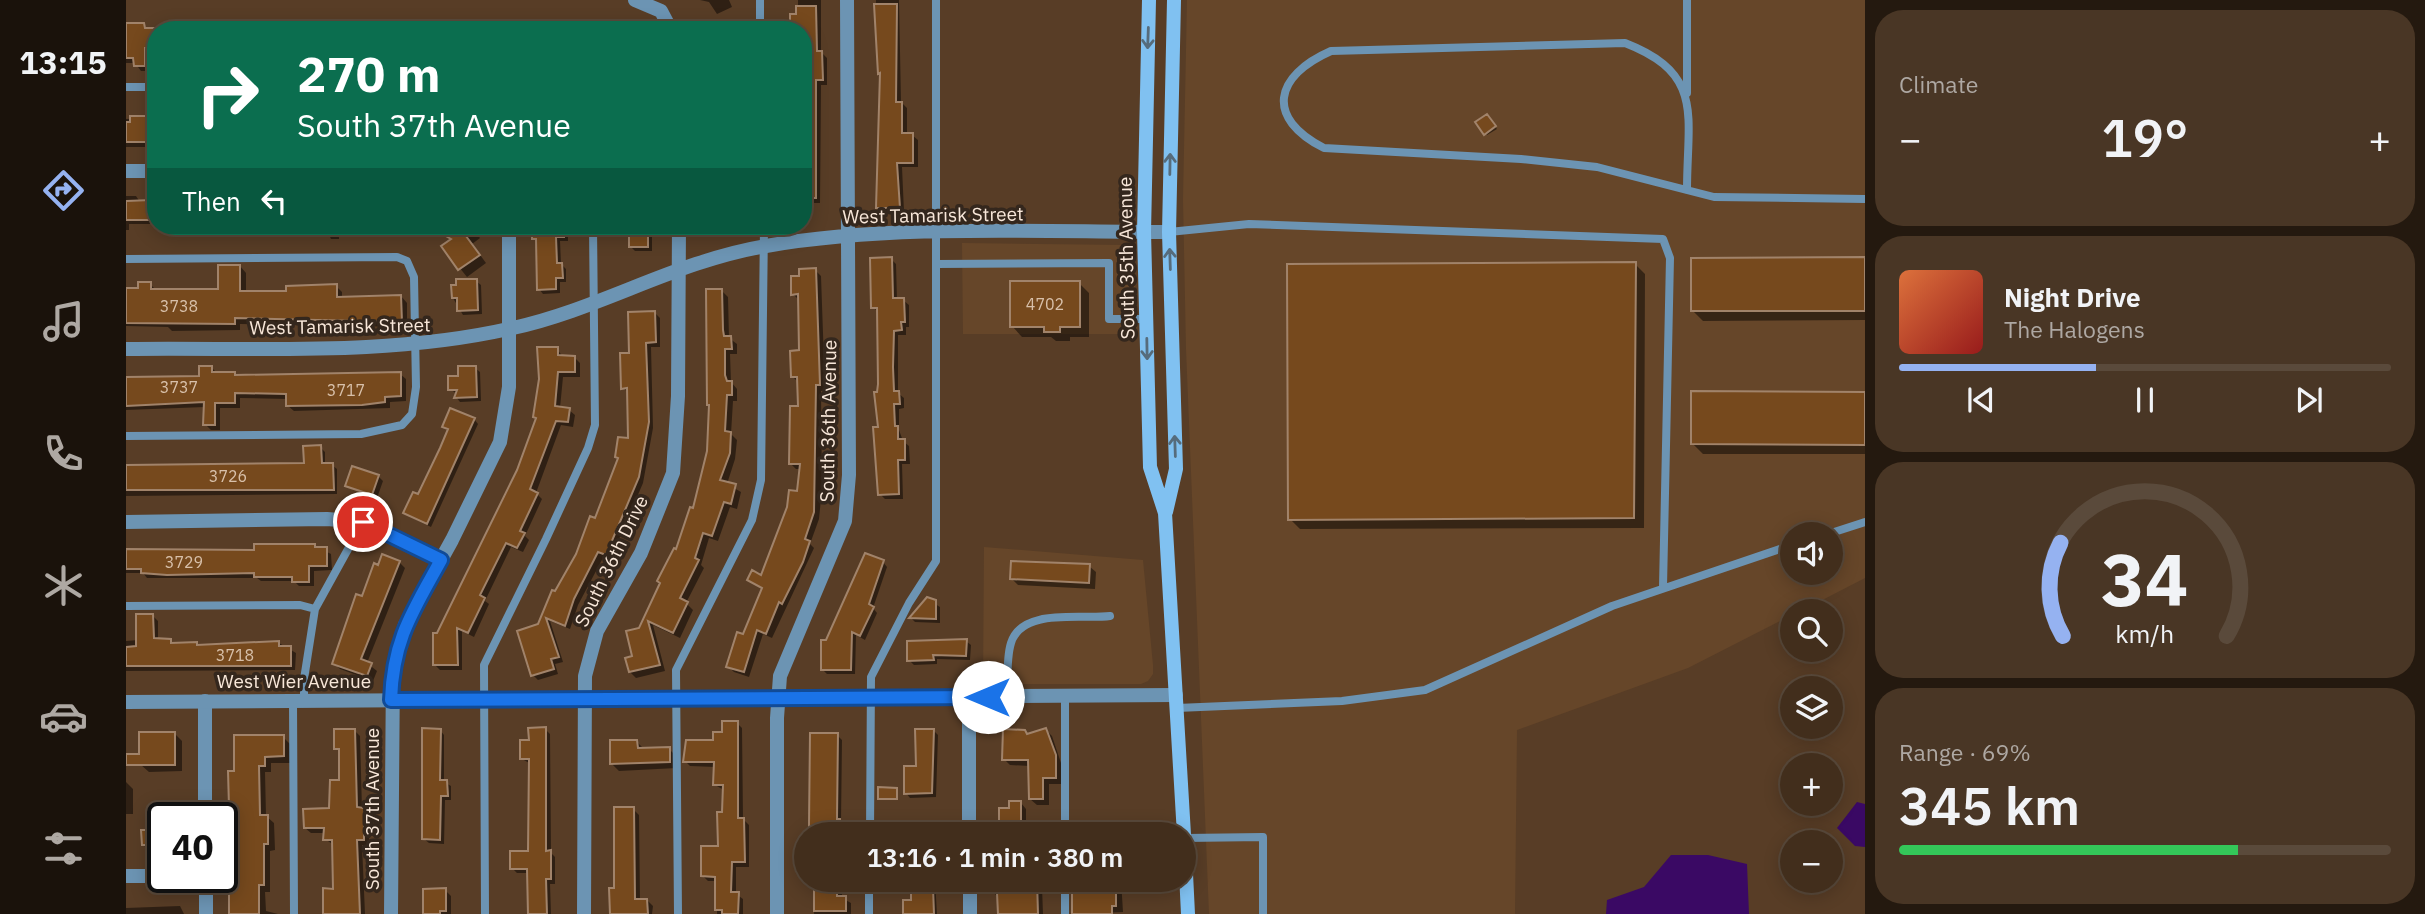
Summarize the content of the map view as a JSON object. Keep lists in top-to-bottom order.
{
  "streets": {
    "main road": ["South 35th Avenue"],
    "street": [
      "West Tamarisk Street",
      "South 36th Avenue",
      "South 36th Drive",
      "West Wier Avenue",
      "South 37th Avenue"
    ]
  },
  "crossings": [
    ["West Tamarisk Street", "South 35th Avenue"],
    ["West Tamarisk Street", "South 36th Avenue"],
    ["West Tamarisk Street", "South 36th Drive"],
    ["West Tamarisk Street", "South 37th Avenue"],
    ["South 35th Avenue", "West Wier Avenue"],
    ["South 36th Avenue", "West Wier Avenue"],
    ["South 36th Drive", "West Wier Avenue"],
    ["West Wier Avenue", "South 37th Avenue"]
  ],
  "house_numbers": [
    "4702",
    "3738",
    "3737",
    "3717",
    "3726",
    "3729",
    "3718"
  ],
  "page": {
    "tabs": "13:15",
    "tile": [
      "Climate",
      ["Range · 69%", "345 km"]
    ],
    "turn": ["270 m", "South 37th Avenue"],
    "heat": ["−", "19°", "+"],
    "then": "Then",
    "song": ["Night Drive", "The Halogens"],
    "map_buttons": ["+", "−"],
    "limit": "40",
    "trip": "13:16 · 1 min · 380 m",
    "gauge": ["34", "km/h"]
  }
}
